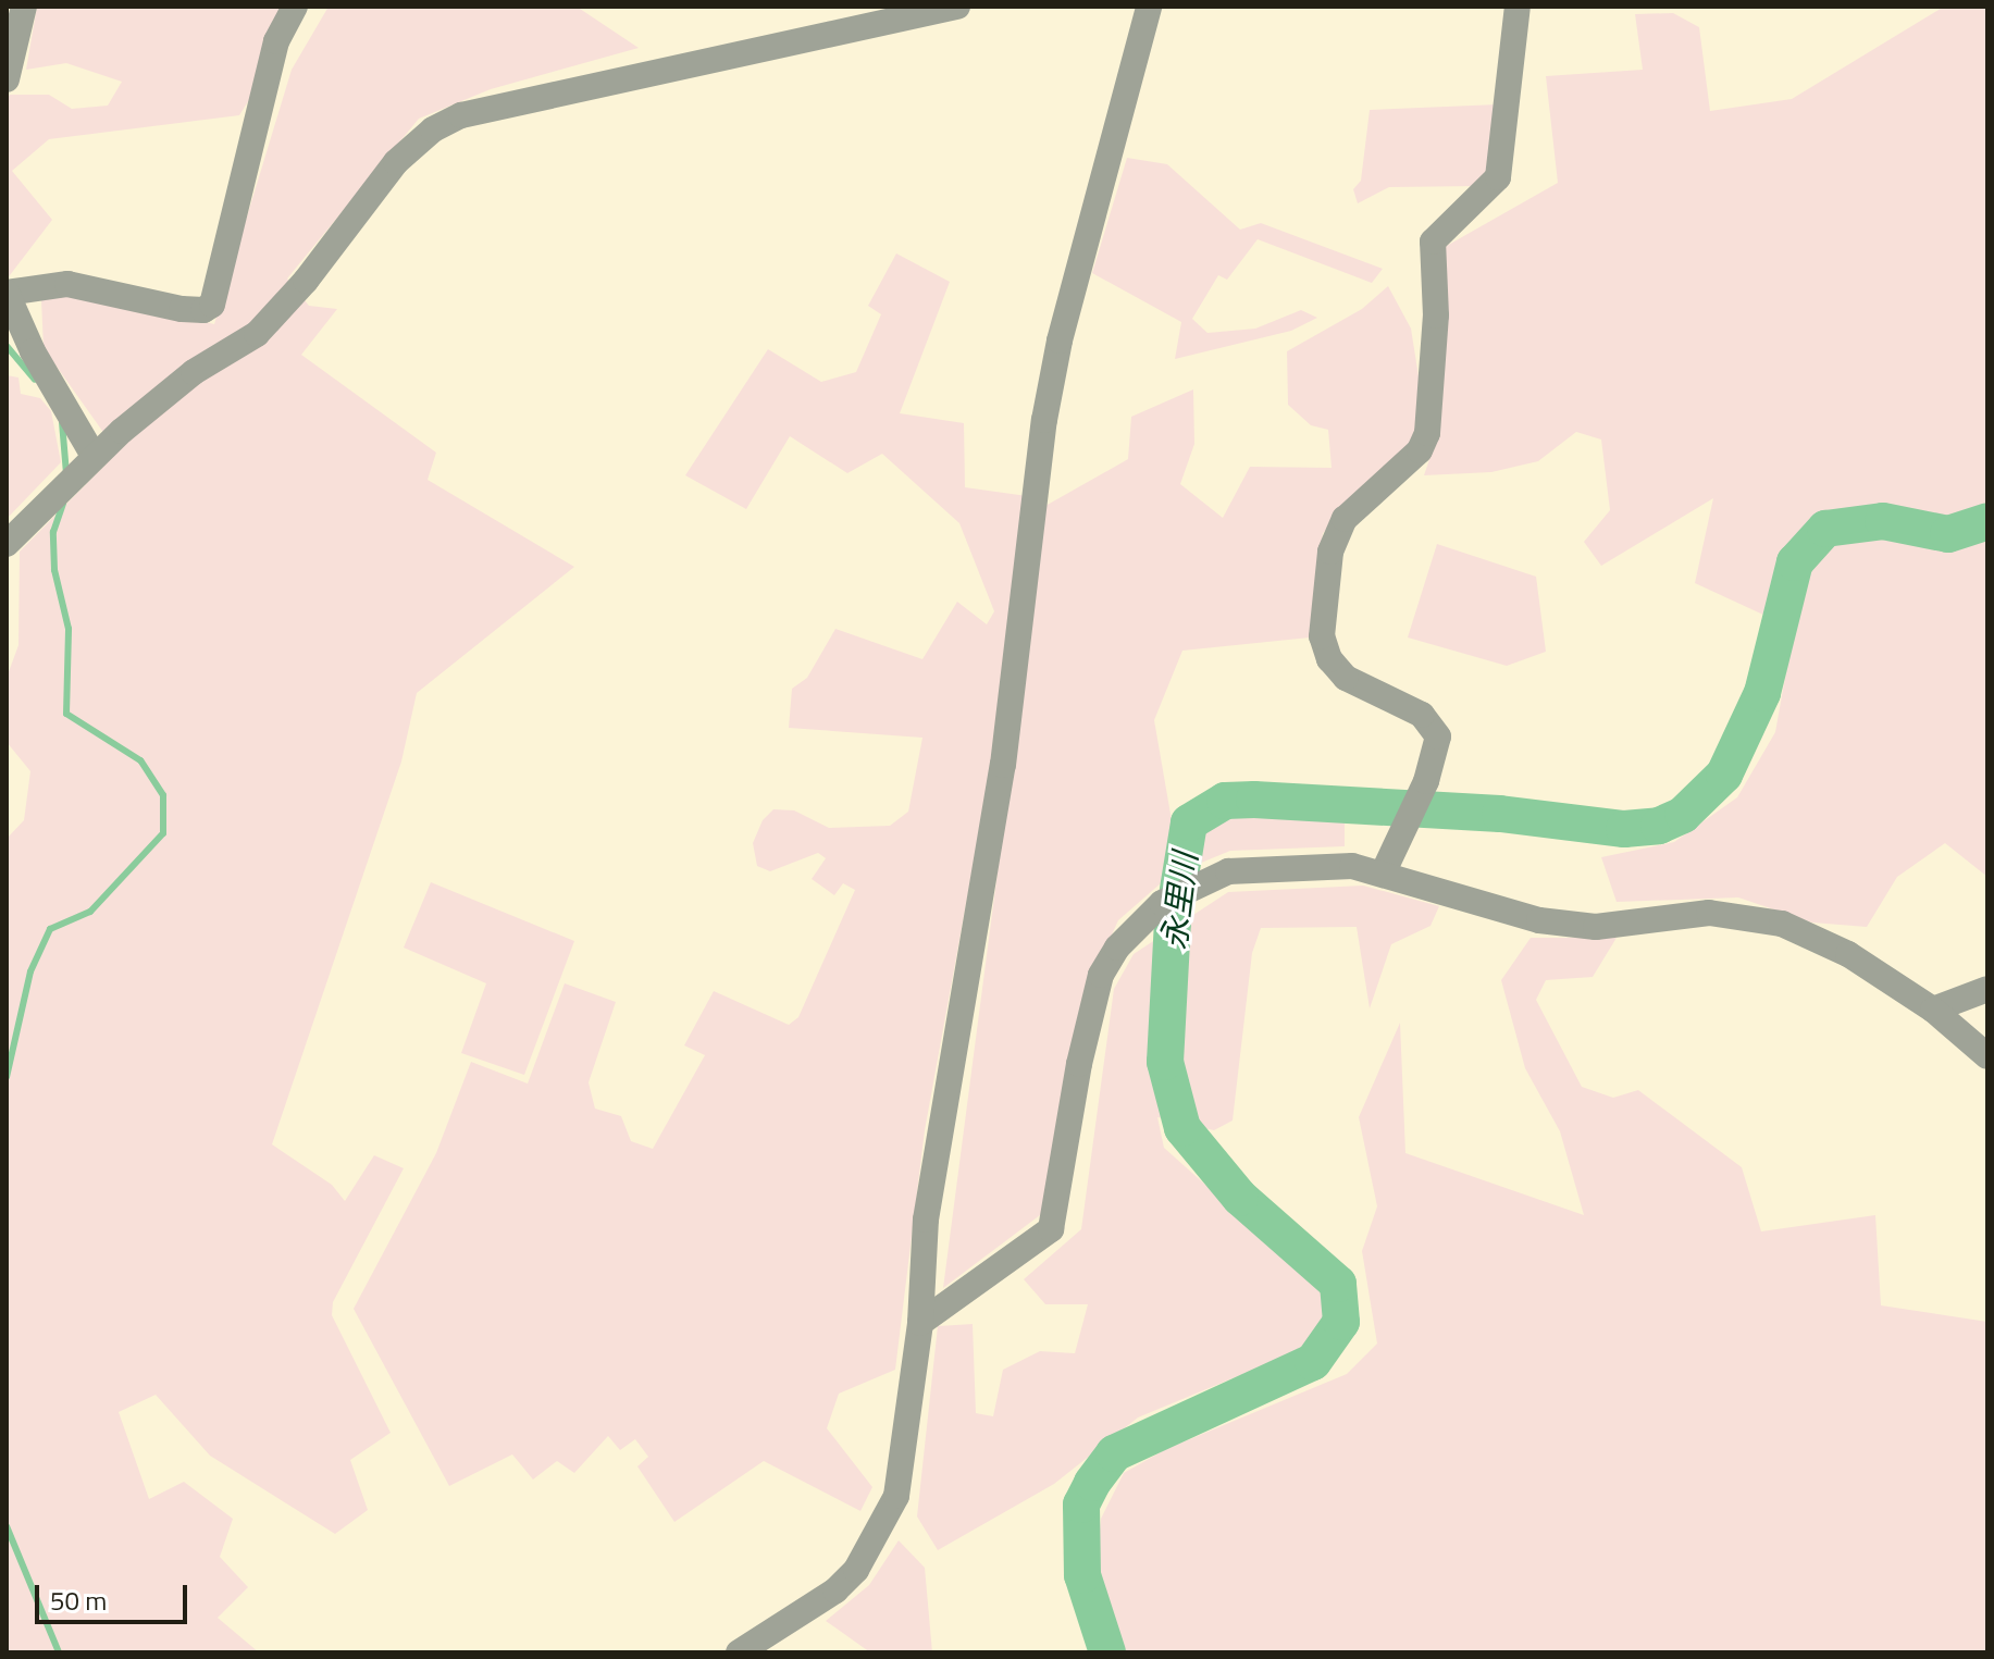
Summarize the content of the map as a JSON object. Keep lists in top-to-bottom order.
{
  "water": ["永里川"],
  "scale_bar": "50 m"
}
